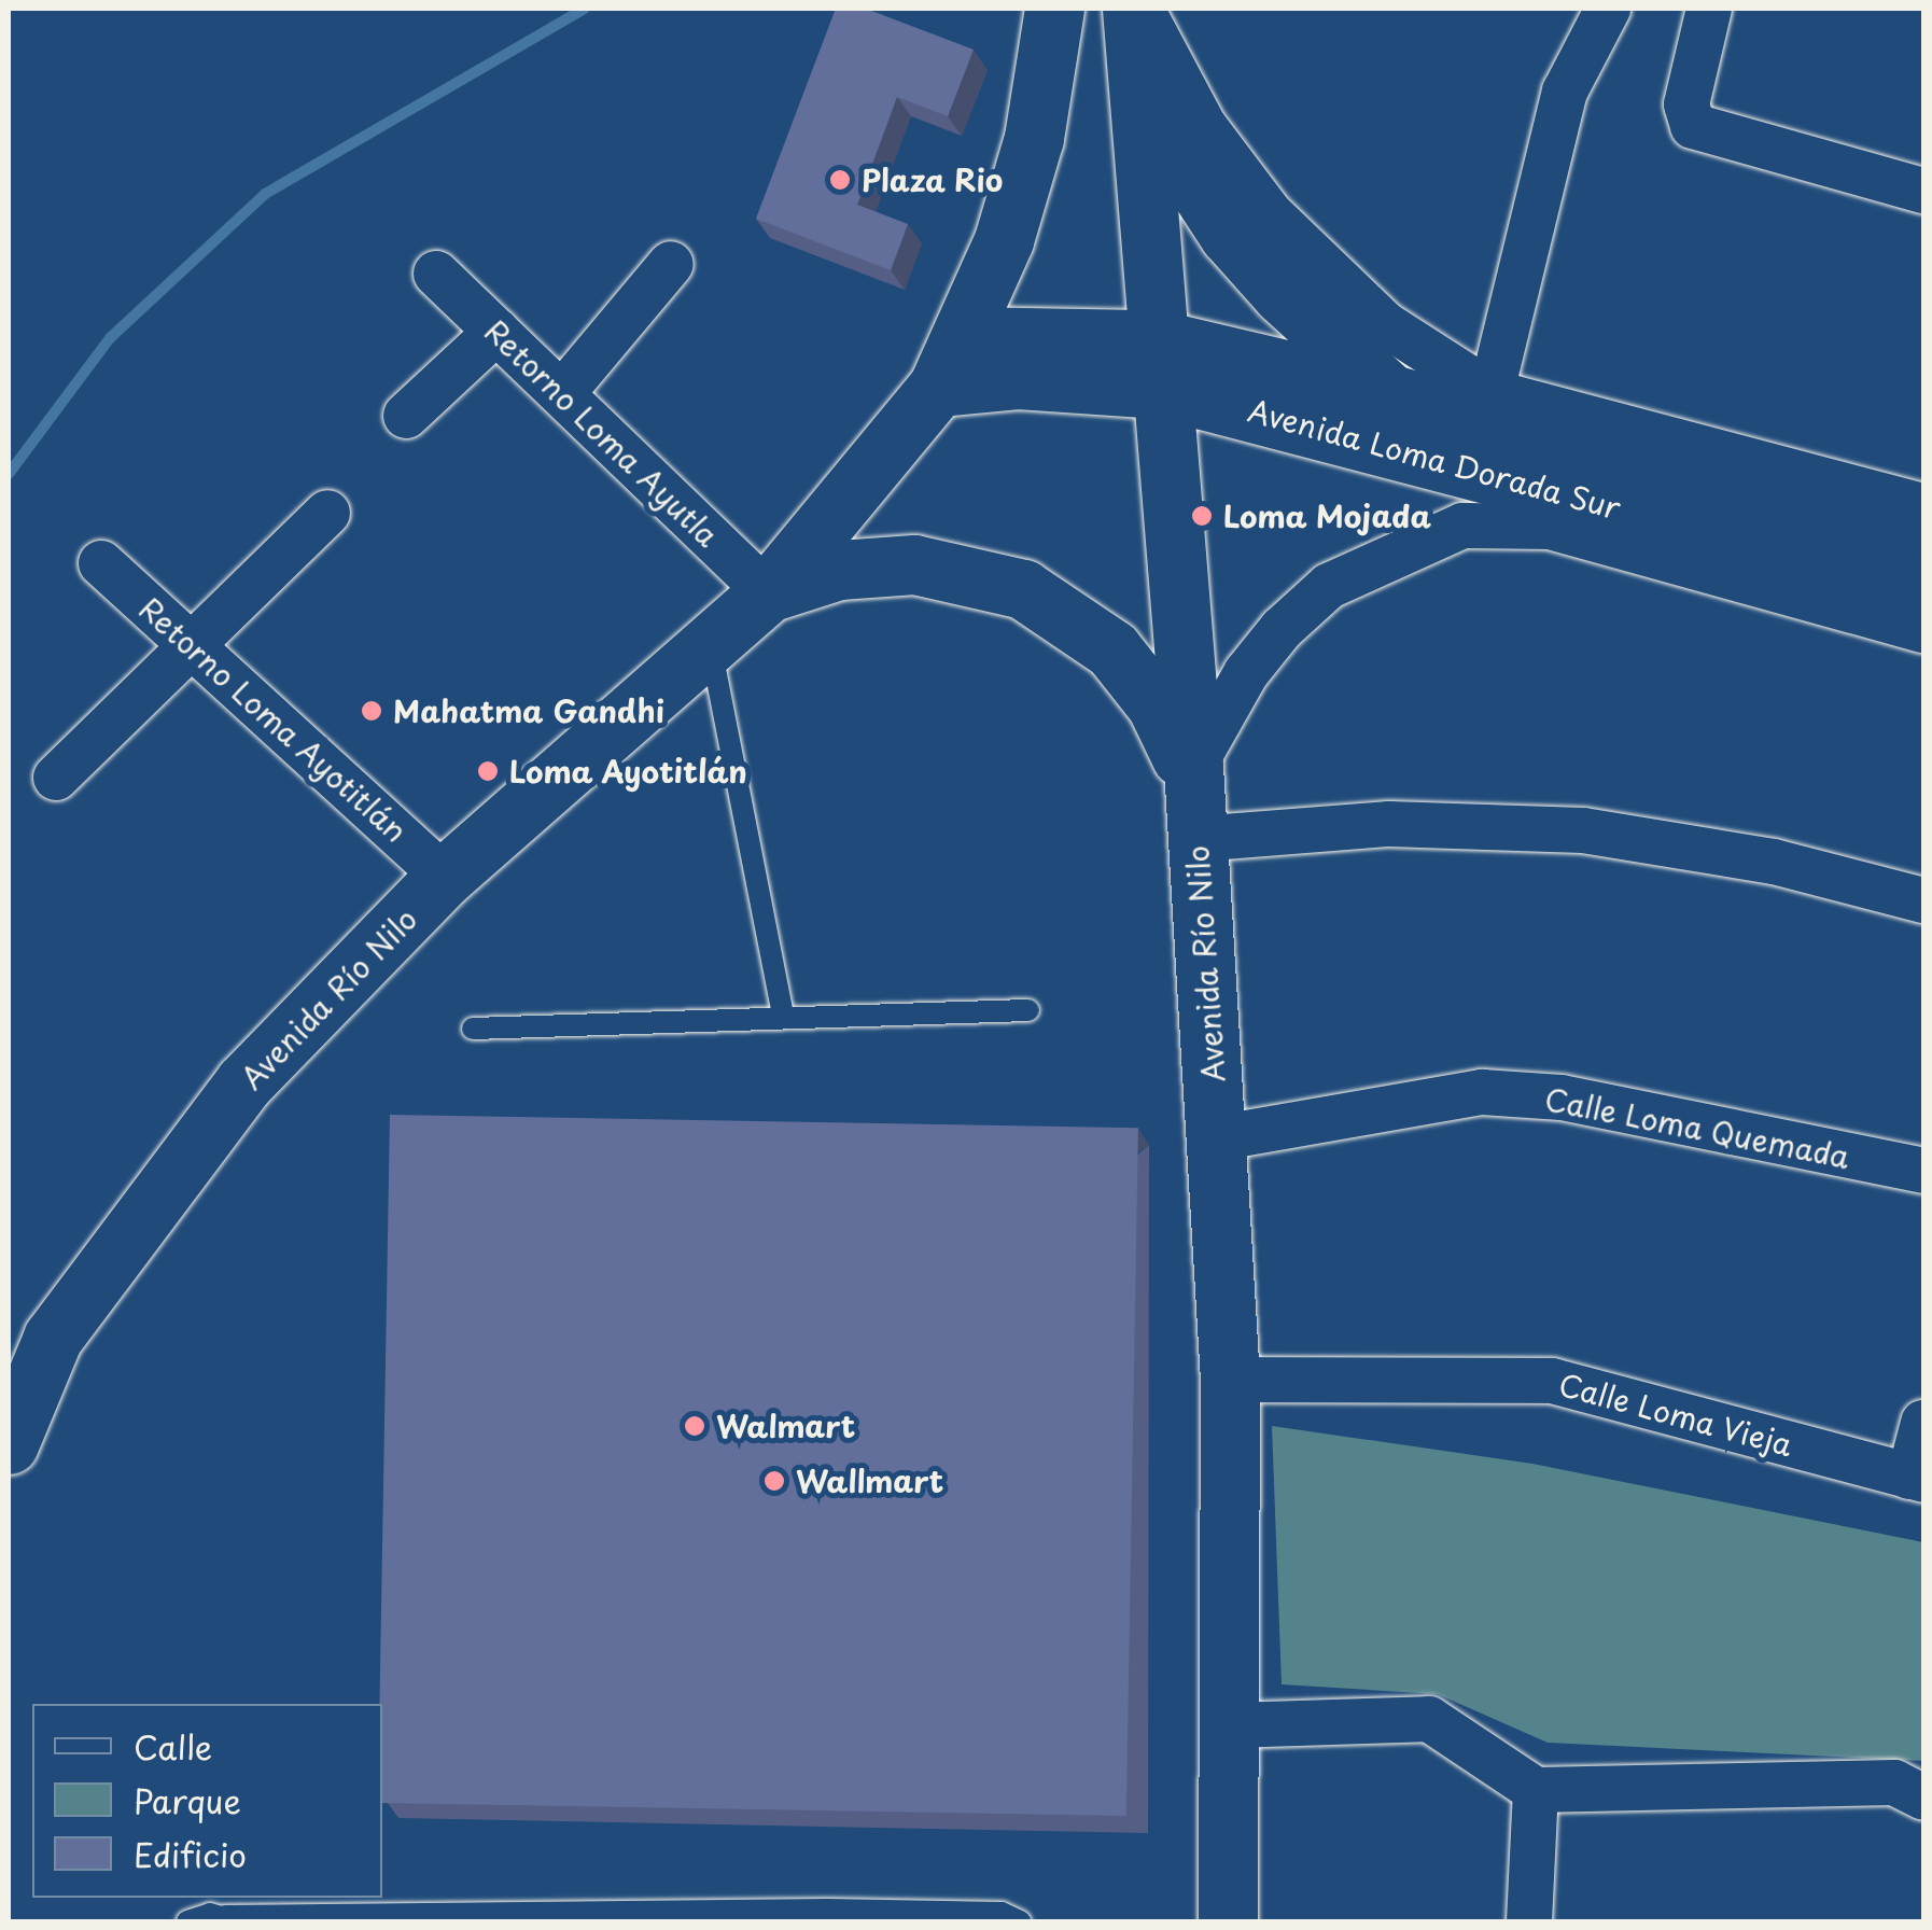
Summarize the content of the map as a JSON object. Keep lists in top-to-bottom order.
{
  "streets": {
    "main road": ["Avenida Loma Dorada Sur", "Avenida Río Nilo"],
    "street": [
      "Retorno Loma Ayutla",
      "Retorno Loma Ayotitlán",
      "Calle Loma Quemada",
      "Calle Loma Vieja"
    ]
  },
  "crossings": [
    ["Retorno Loma Ayutla", "Avenida Río Nilo"],
    ["Avenida Loma Dorada Sur", "Avenida Río Nilo"],
    ["Retorno Loma Ayotitlán", "Avenida Río Nilo"],
    ["Avenida Río Nilo", "Calle Loma Quemada"],
    ["Avenida Río Nilo", "Calle Loma Vieja"]
  ],
  "places": [
    "Plaza Rio",
    "Loma Mojada",
    "Mahatma Gandhi",
    "Loma Ayotitlán",
    "Walmart",
    "Wallmart"
  ],
  "legend": ["Calle", "Parque", "Edificio"]
}
